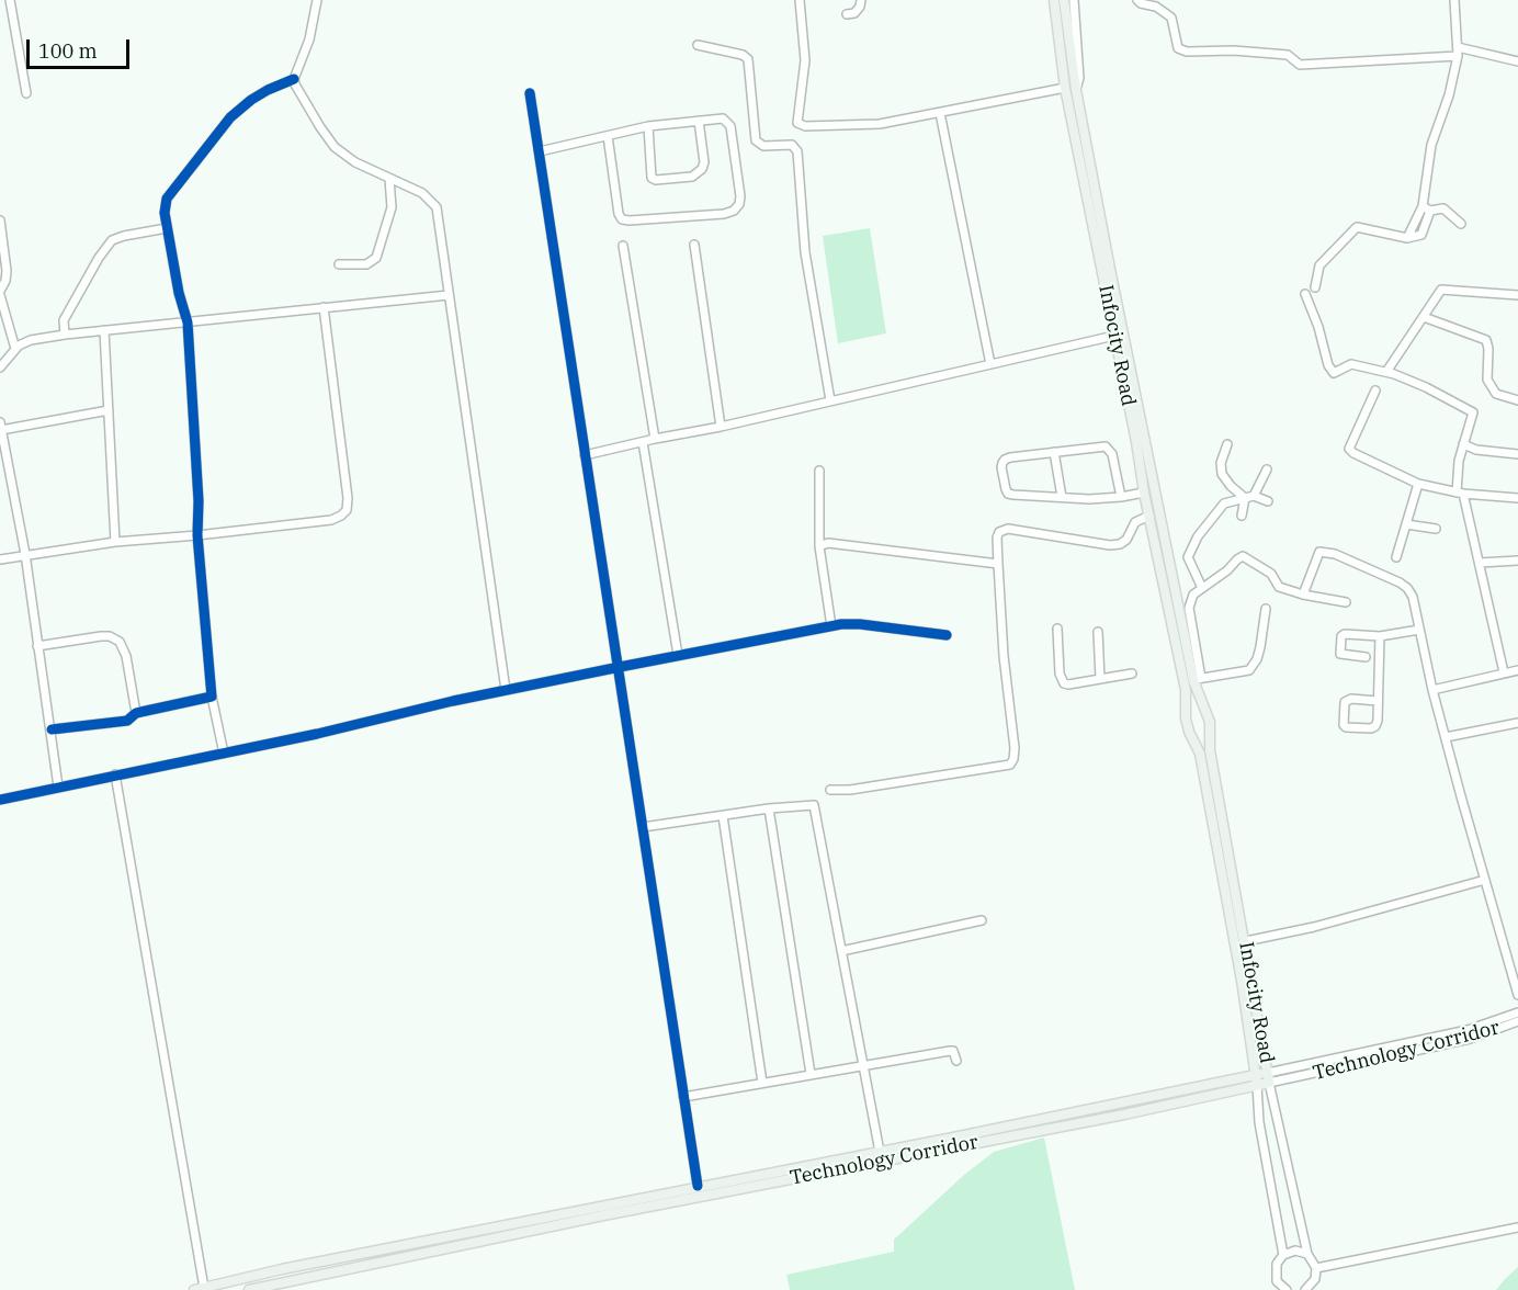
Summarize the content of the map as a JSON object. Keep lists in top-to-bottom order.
{
  "streets": {
    "main road": ["Infocity Road", "Technology Corridor"]
  },
  "crossings": [
    ["Infocity Road", "Technology Corridor"]
  ],
  "scale_bar": "100 m"
}
